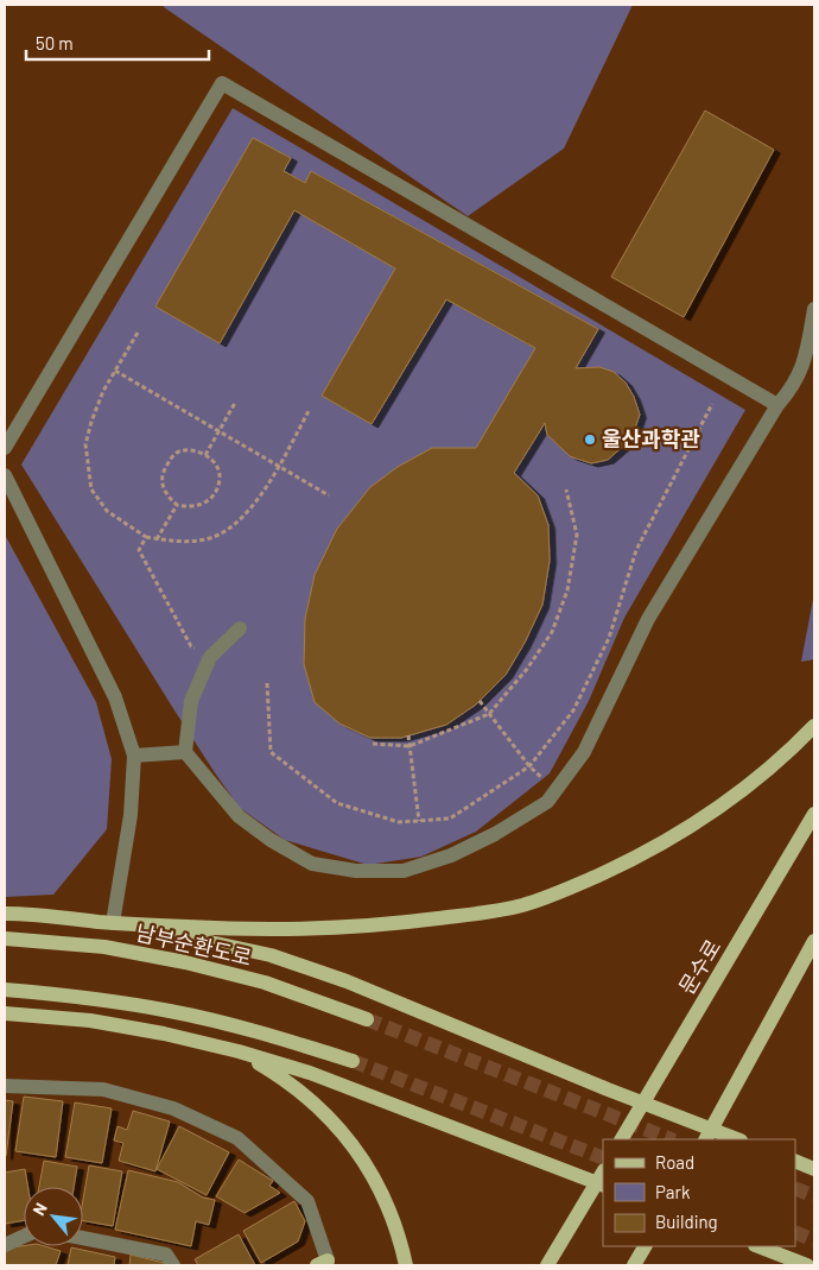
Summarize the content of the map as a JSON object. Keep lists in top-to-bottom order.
{
  "streets": {
    "main road": ["남부순환도로", "문수로"]
  },
  "places": ["울산과학관"],
  "legend": ["Road", "Park", "Building"],
  "scale_bar": "50 m",
  "north": "top left"
}
